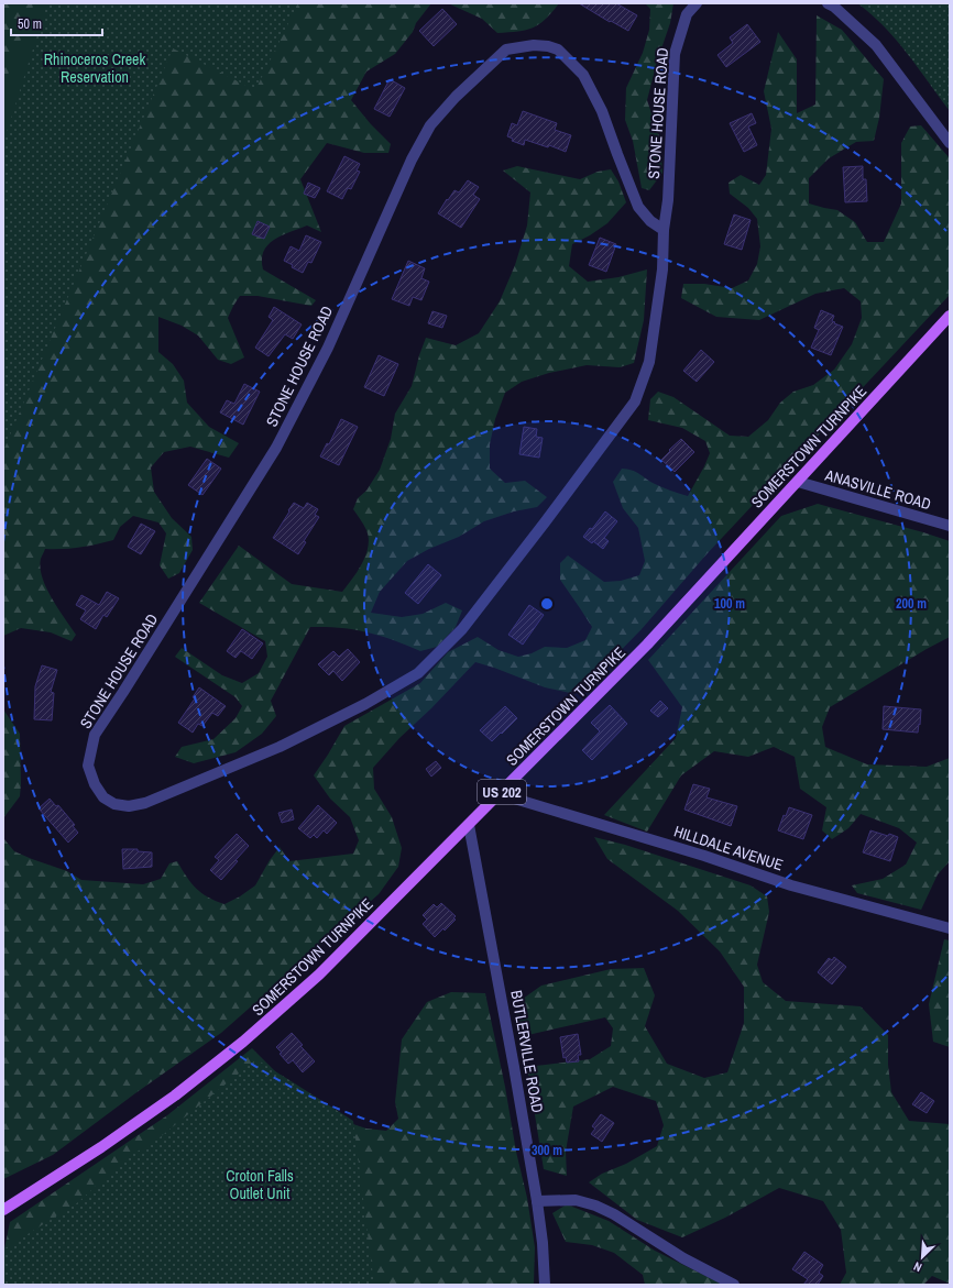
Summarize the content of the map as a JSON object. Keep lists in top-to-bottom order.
{
  "streets": {
    "main road": ["SOMERSTOWN TURNPIKE", "US 202"],
    "street": [
      "STONE HOUSE ROAD",
      "ANASVILLE ROAD",
      "HILLDALE AVENUE",
      "BUTLERVILLE ROAD"
    ]
  },
  "crossings": [
    ["SOMERSTOWN TURNPIKE", "ANASVILLE ROAD"],
    ["SOMERSTOWN TURNPIKE", "HILLDALE AVENUE"],
    ["SOMERSTOWN TURNPIKE", "BUTLERVILLE ROAD"]
  ],
  "parks": ["Rhinoceros Creek Reservation", "Croton Falls Outlet Unit"],
  "scale_bar": "50 m",
  "north": "bottom left",
  "rings": ["100 m", "200 m", "300 m"]
}
